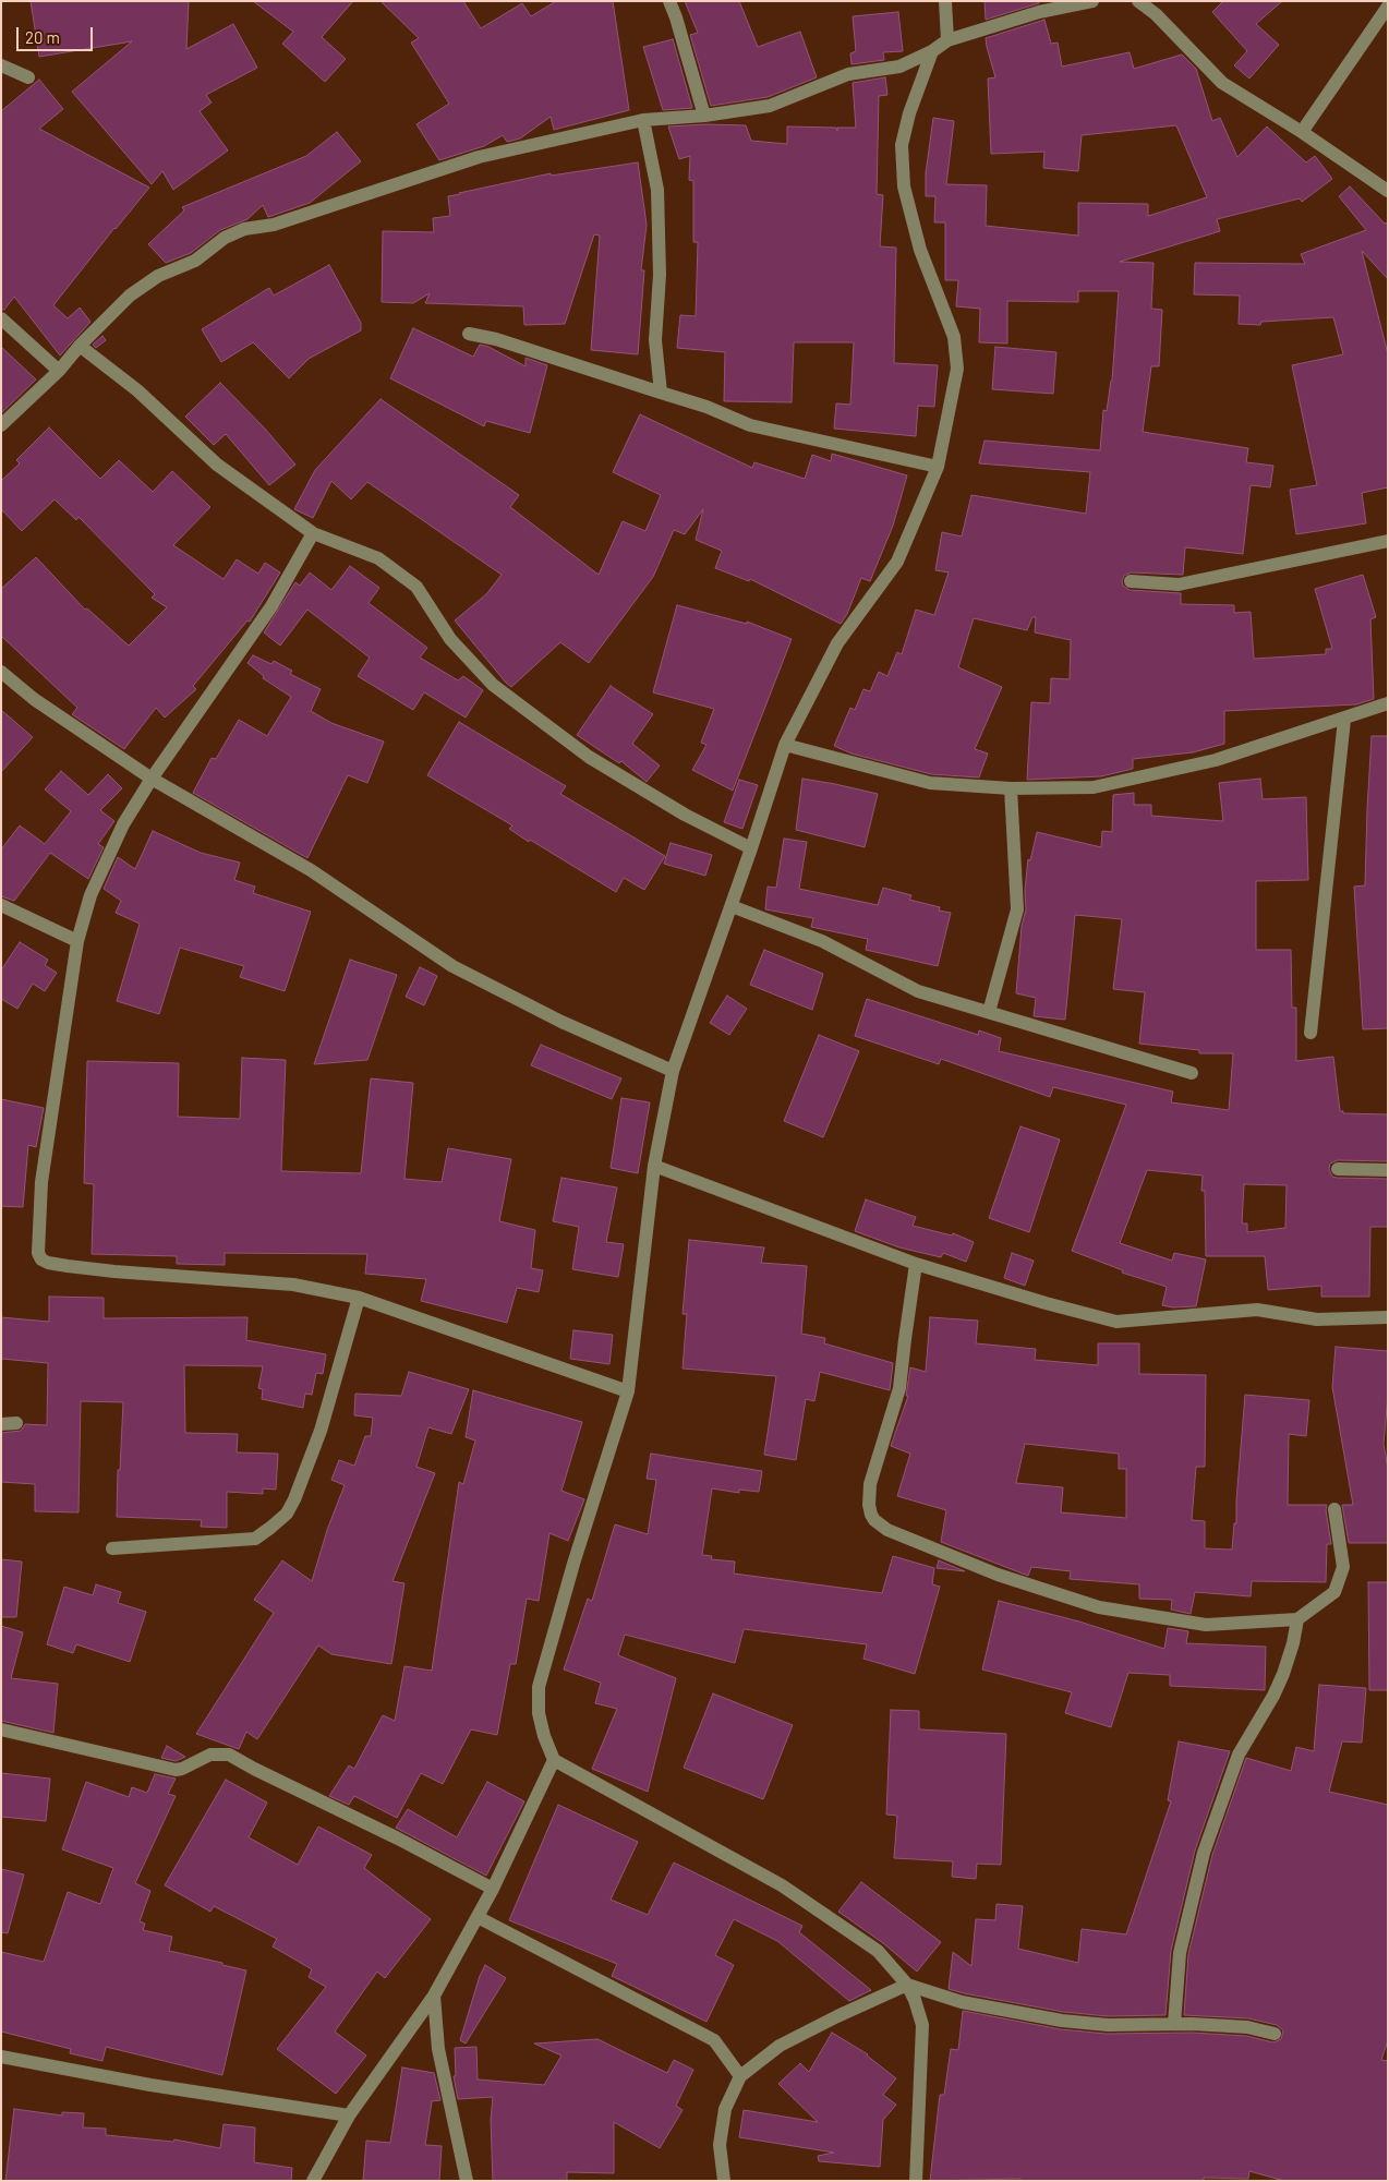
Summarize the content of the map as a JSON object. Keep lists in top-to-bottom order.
{
  "scale_bar": "20 m"
}
